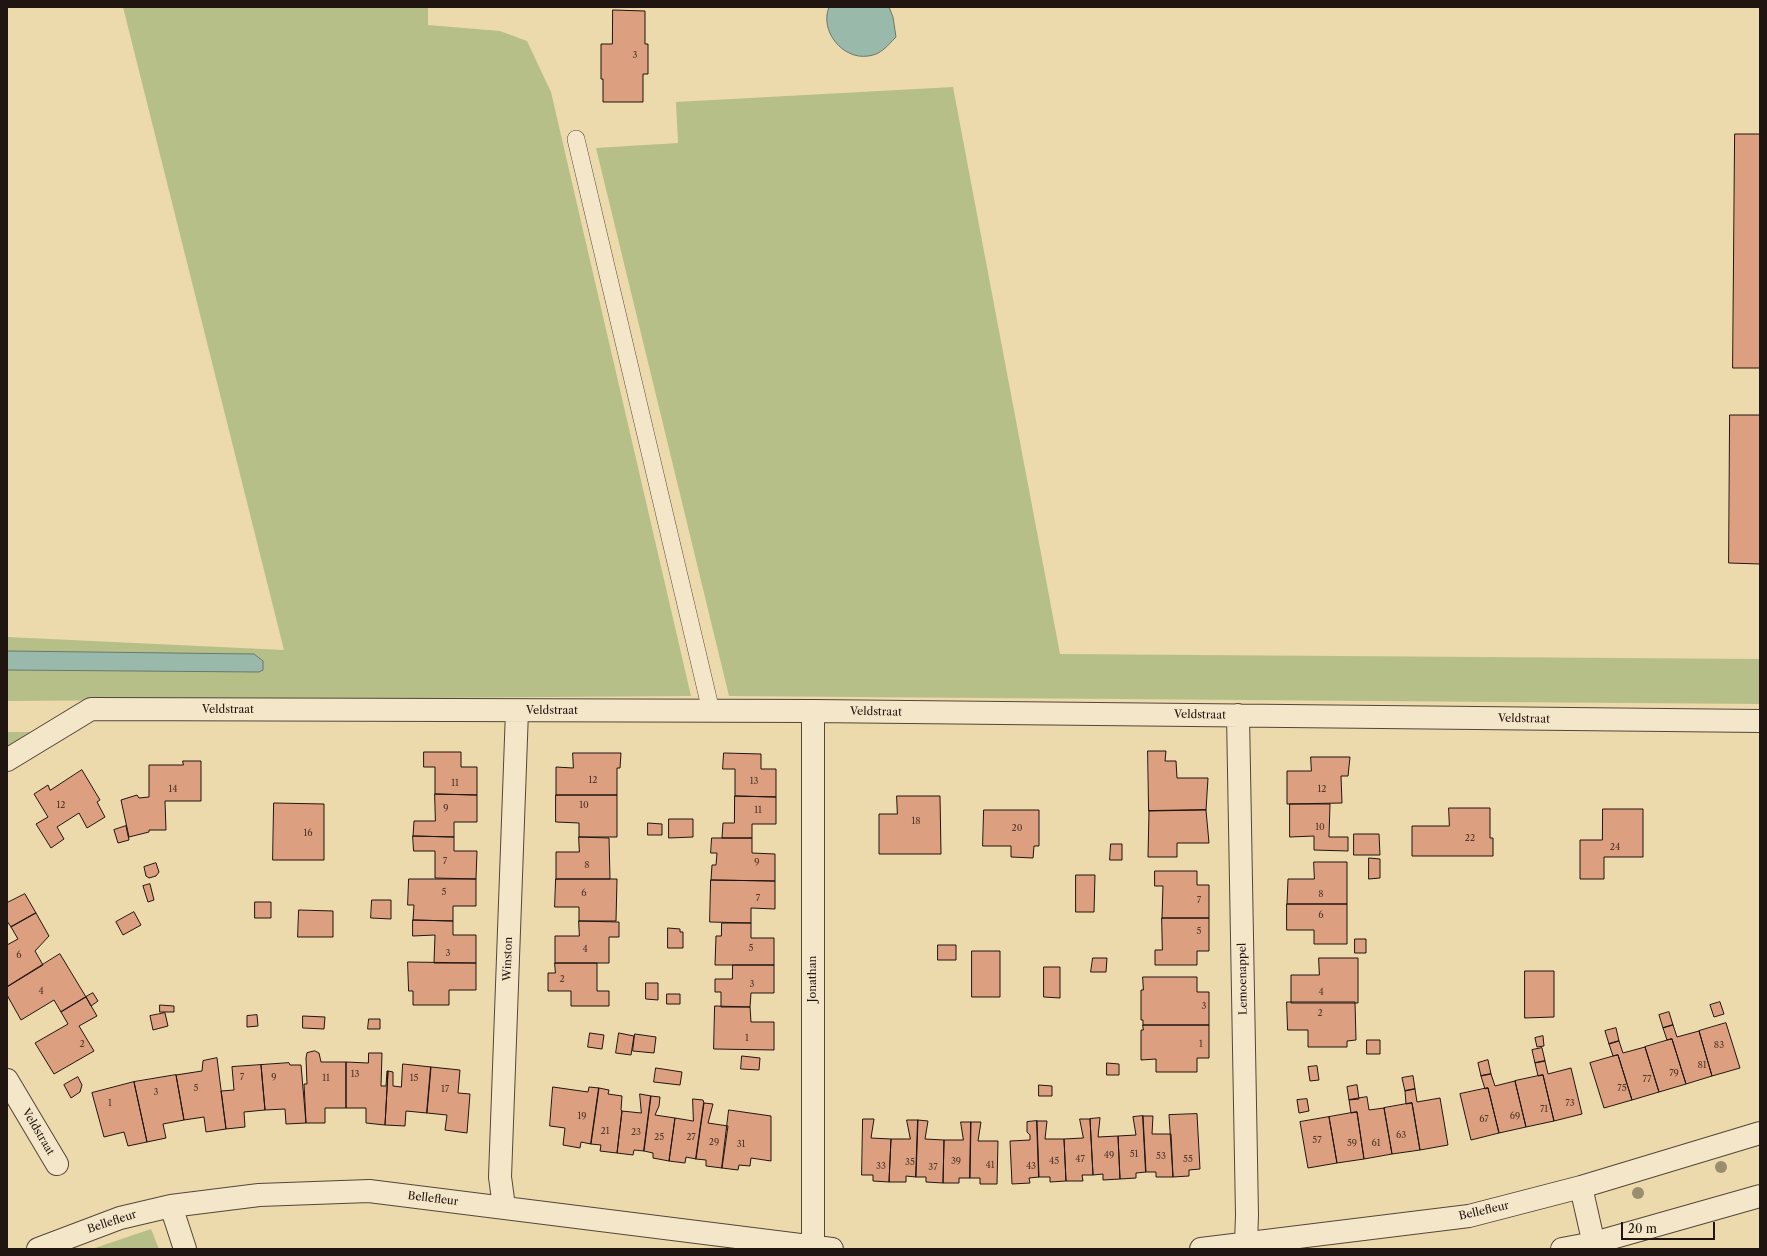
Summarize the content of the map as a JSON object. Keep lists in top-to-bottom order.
{
  "streets": {
    "street": [
      "Veldstraat",
      "Winston",
      "Jonathan",
      "Lemoenappel",
      "Bellefleur"
    ]
  },
  "crossings": [
    ["Veldstraat", "Winston"],
    ["Veldstraat", "Jonathan"],
    ["Veldstraat", "Lemoenappel"],
    ["Winston", "Bellefleur"],
    ["Jonathan", "Bellefleur"],
    ["Lemoenappel", "Bellefleur"]
  ],
  "house_numbers": [
    "3",
    "12",
    "13",
    "11",
    "14",
    "12",
    "12",
    "10",
    "9",
    "11",
    "18",
    "10",
    "20",
    "16",
    "22",
    "24",
    "7",
    "9",
    "8",
    "5",
    "6",
    "8",
    "7",
    "7",
    "6",
    "5",
    "5",
    "4",
    "3",
    "6",
    "2",
    "3",
    "4",
    "4",
    "3",
    "2",
    "1",
    "2",
    "1",
    "83",
    "81",
    "79",
    "13",
    "7",
    "9",
    "11",
    "15",
    "77",
    "5",
    "75",
    "17",
    "3",
    "1",
    "73",
    "71",
    "19",
    "69",
    "67",
    "21",
    "23",
    "63",
    "25",
    "27",
    "57",
    "29",
    "59",
    "61",
    "31",
    "51",
    "49",
    "53",
    "47",
    "55",
    "39",
    "45",
    "35",
    "41",
    "33",
    "43",
    "37"
  ],
  "scale_bar": "20 m"
}
